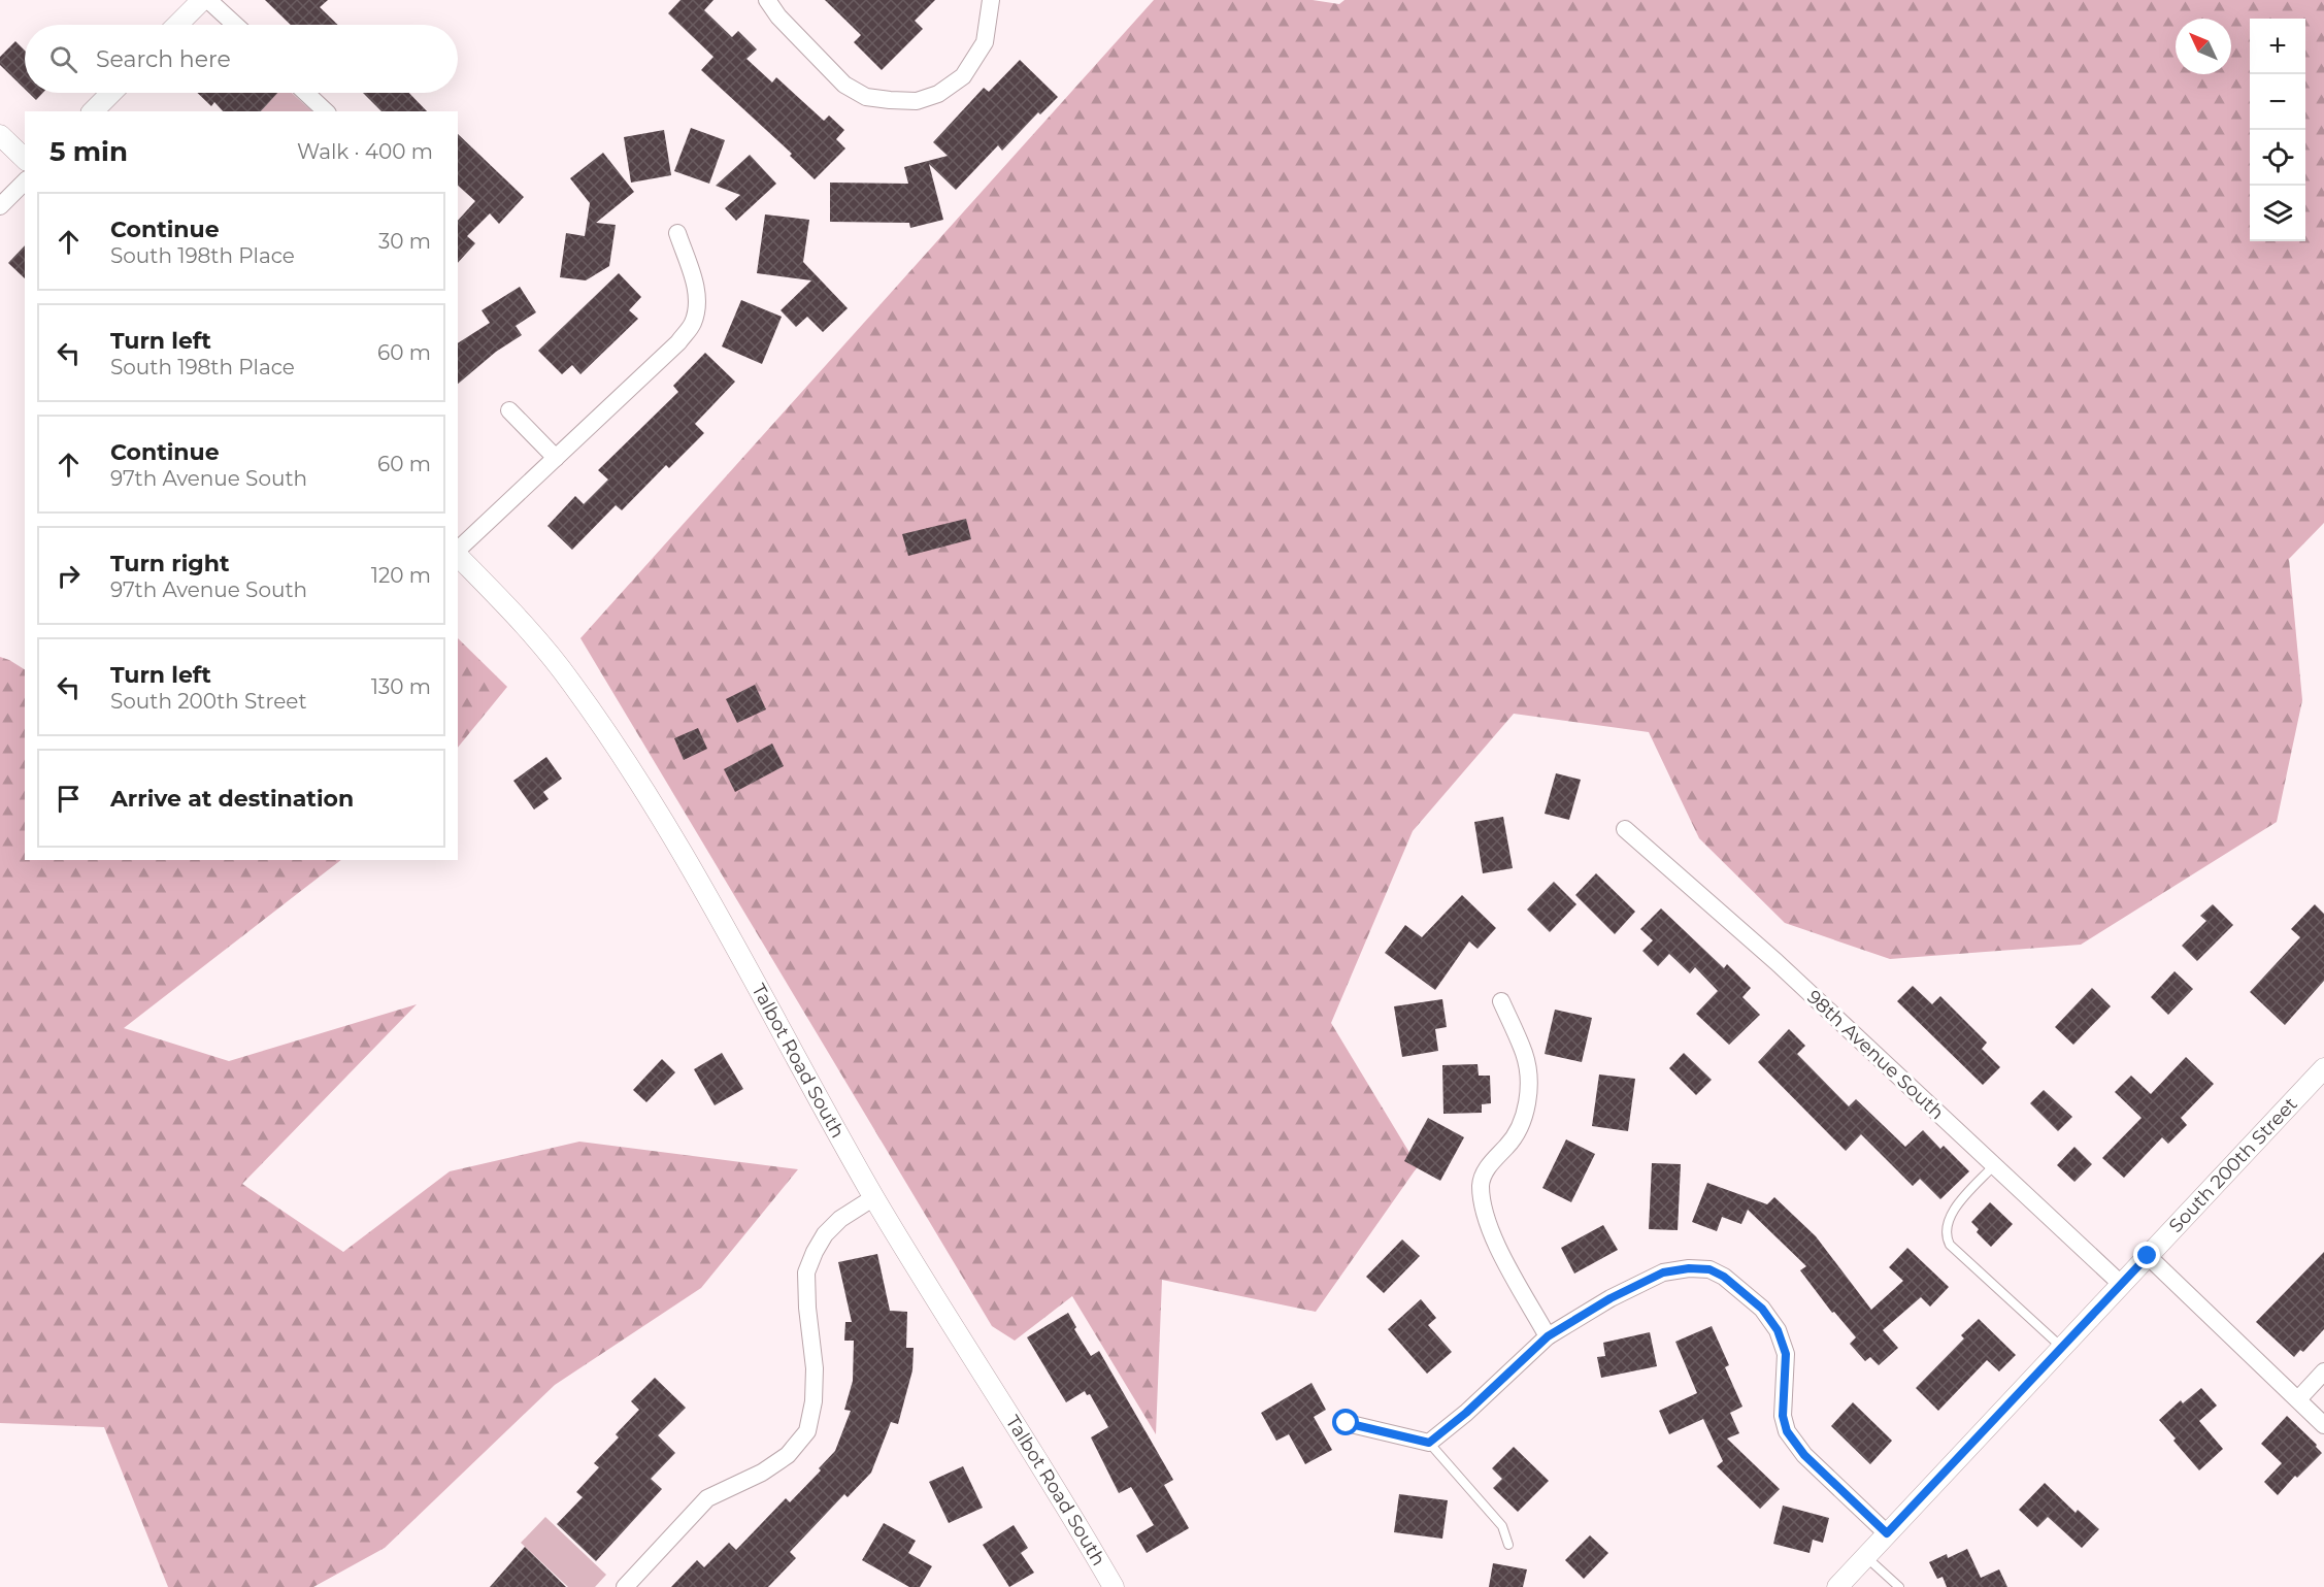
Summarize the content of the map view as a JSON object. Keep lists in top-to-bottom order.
{
  "streets": {
    "street": ["98th Avenue South", "Talbot Road South", "South 200th Street"]
  },
  "crossings": [
    ["98th Avenue South", "South 200th Street"]
  ],
  "north": "top left",
  "page": {
    "map_buttons": ["+", "−"],
    "search": "Search here",
    "heading": ["5 min", "Walk · 400 m"],
    "list": [
      ["Continue", "South 198th Place", "30 m"],
      ["Turn left", "South 198th Place", "60 m"],
      ["Continue", "97th Avenue South", "60 m"],
      ["Turn right", "97th Avenue South", "120 m"],
      ["Turn left", "South 200th Street", "130 m"],
      "Arrive at destination"
    ]
  }
}
